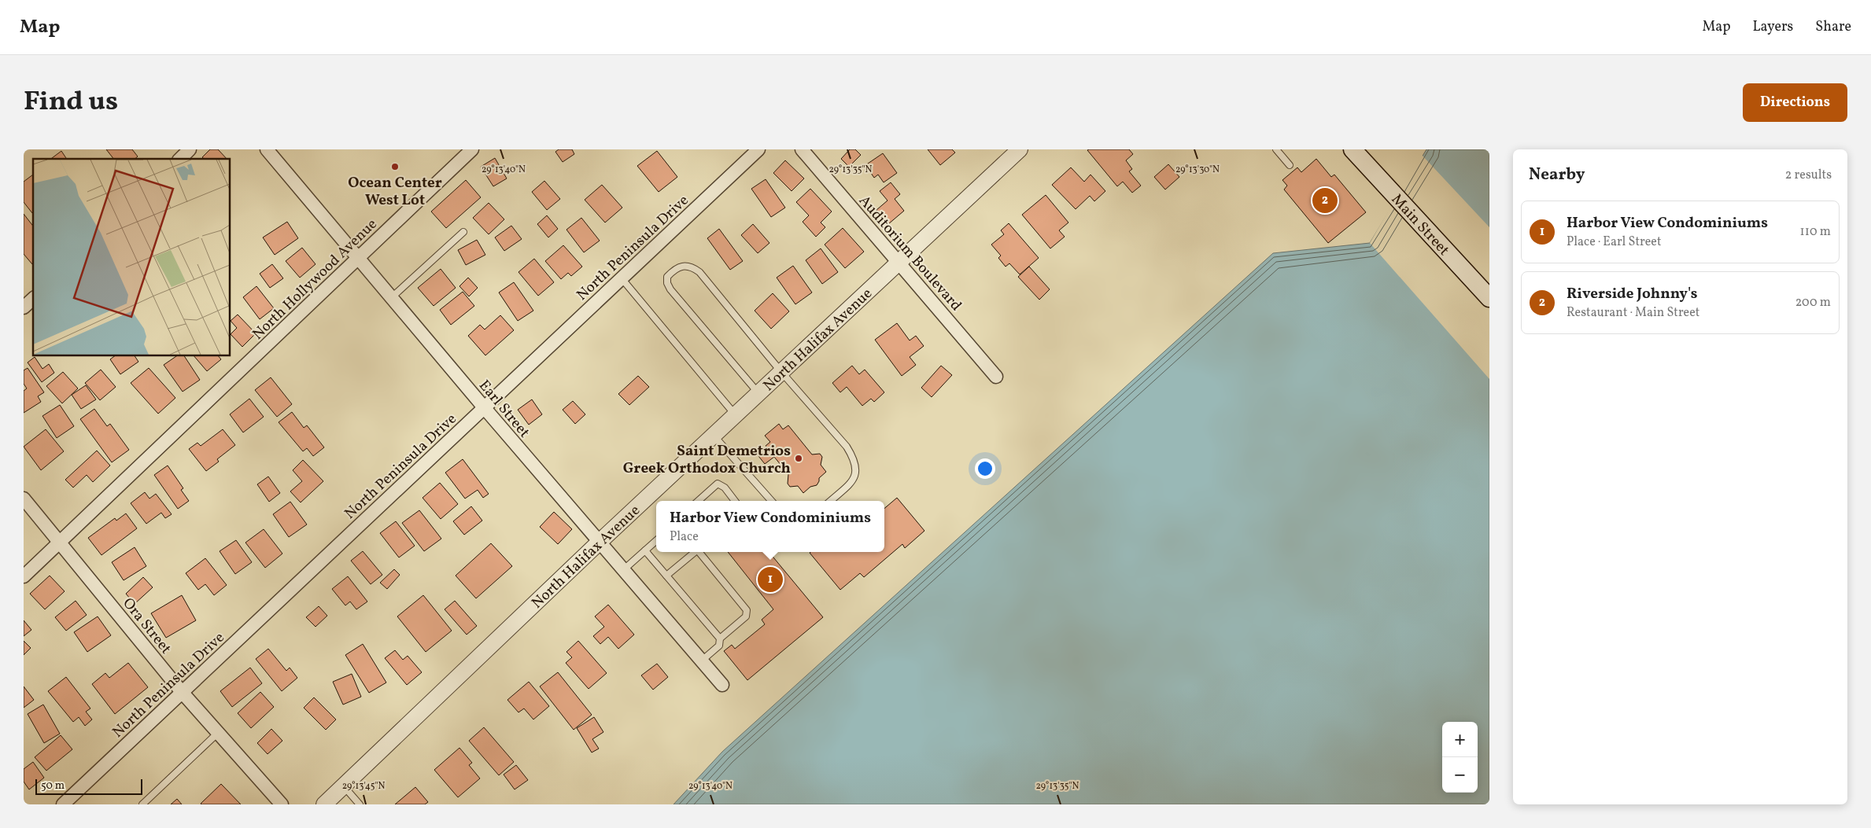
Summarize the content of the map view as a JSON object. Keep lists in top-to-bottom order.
{
  "streets": {
    "main road": ["Main Street"],
    "street": [
      "North Peninsula Drive",
      "Auditorium Boulevard",
      "North Hollywood Avenue",
      "North Halifax Avenue",
      "Earl Street",
      "Ora Street"
    ]
  },
  "crossings": [
    ["North Peninsula Drive", "Earl Street"],
    ["North Peninsula Drive", "Ora Street"],
    ["Auditorium Boulevard", "North Halifax Avenue"],
    ["North Hollywood Avenue", "Earl Street"],
    ["North Hollywood Avenue", "Ora Street"],
    ["North Halifax Avenue", "Earl Street"]
  ],
  "places": ["Ocean Center West Lot", "Saint Demetrios Greek Orthodox Church"],
  "scale_bar": "50 m",
  "page": {
    "header": "Map",
    "nav": ["Map", "Layers", "Share"],
    "title": "Find us",
    "buttons": "Directions",
    "heading": ["Nearby", "2 results"],
    "pins": ["2", "1"],
    "list": [
      {
        "mark": "1",
        "name": "Harbor View Condominiums",
        "note": "Place · Earl Street",
        "value": "110 m"
      },
      {
        "mark": "2",
        "name": "Riverside Johnny's",
        "note": "Restaurant · Main Street",
        "value": "200 m"
      }
    ],
    "popup": ["Harbor View Condominiums", "Place"],
    "map_buttons": ["+", "−"],
    "scale": "50 m"
  },
  "coordinates": [
    "29°13'40\"N",
    "29°13'35\"N",
    "29°13'30\"N",
    "29°13'45\"N"
  ]
}
